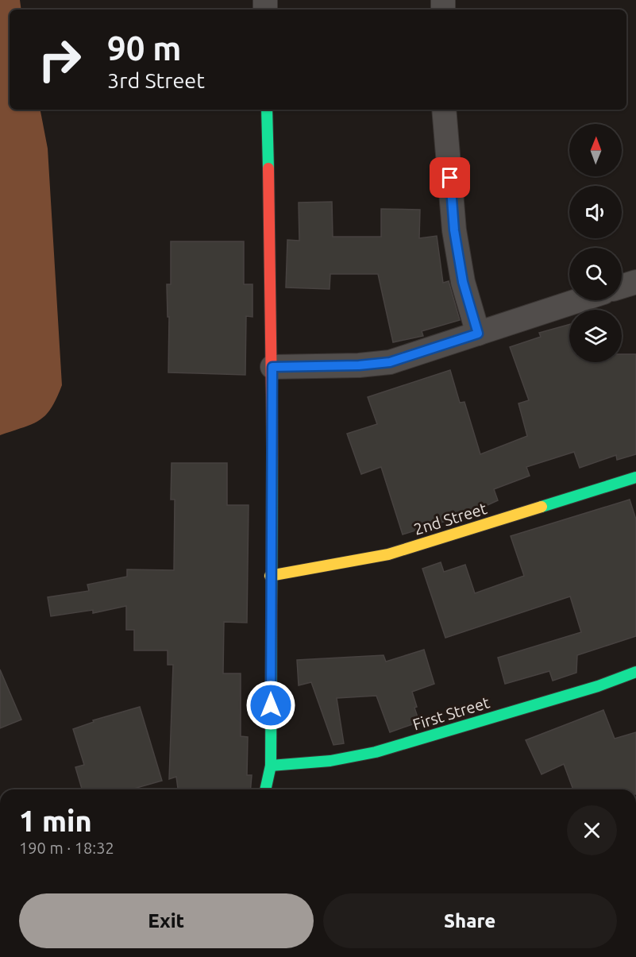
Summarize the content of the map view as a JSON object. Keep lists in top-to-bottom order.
{
  "streets": {
    "street": ["2nd Street", "First Street"]
  },
  "north": "top",
  "page": {
    "turn": ["90 m", "3rd Street"],
    "heading": ["1 min", "190 m · 18:32"],
    "buttons": ["Exit", "Share"]
  }
}
